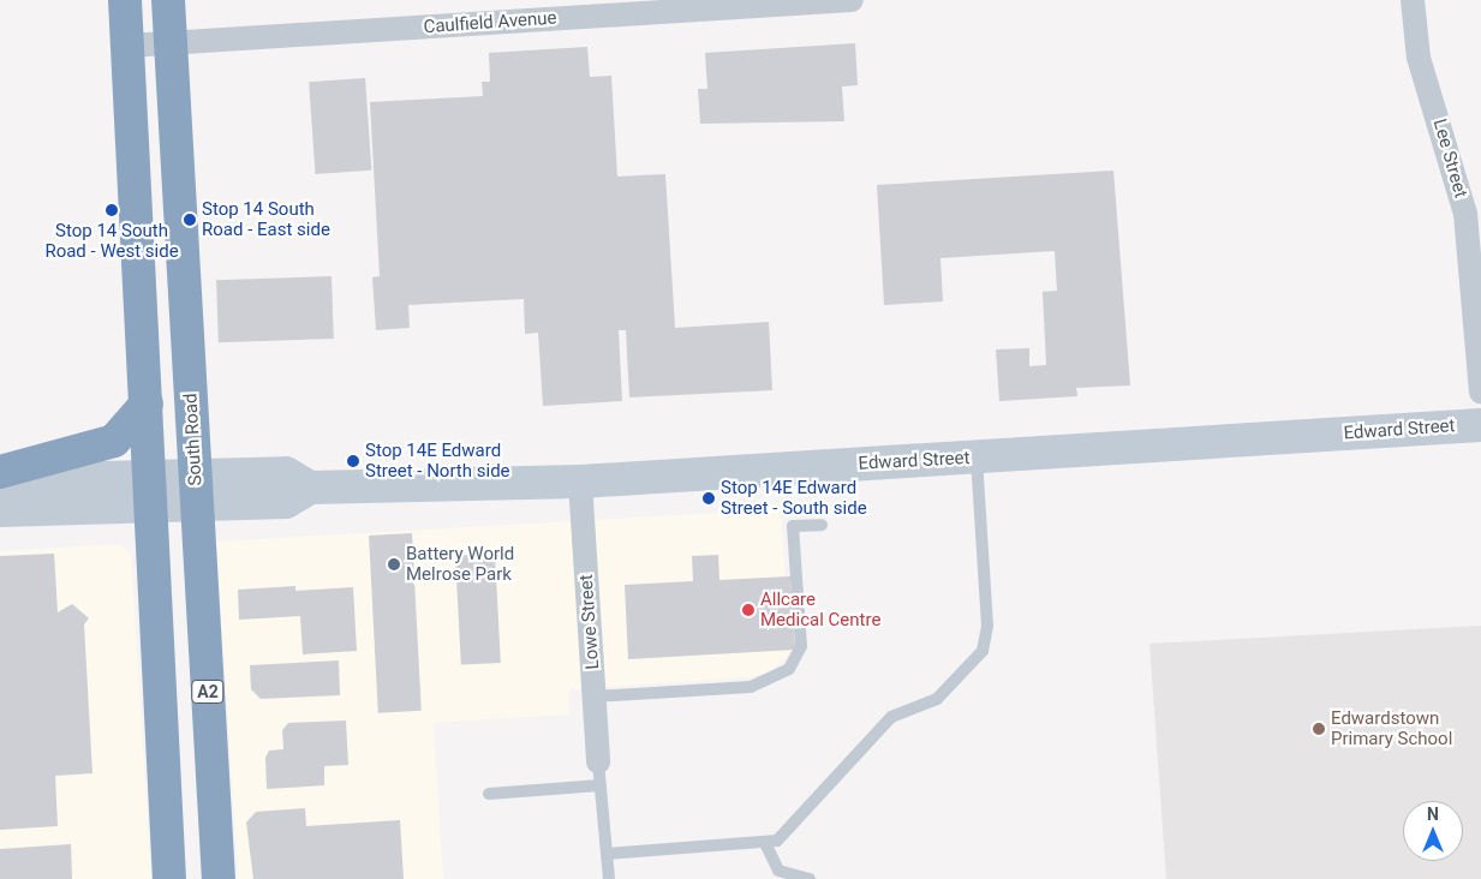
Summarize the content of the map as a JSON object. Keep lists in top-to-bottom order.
{
  "streets": {
    "highway": ["South Road", "A2"],
    "street": [
      "Caulfield Avenue",
      "Lee Street",
      "Edward Street",
      "Lowe Street"
    ]
  },
  "crossings": [
    ["Caulfield Avenue", "South Road"],
    ["Edward Street", "South Road"],
    ["Edward Street", "Lowe Street"]
  ],
  "places": [
    "Stop 14 South Road - West side",
    "Stop 14 South Road - East side",
    "Stop 14E Edward Street - North side",
    "Stop 14E Edward Street - South side",
    "Battery World Melrose Park",
    "Allcare Medical Centre",
    "Edwardstown Primary School"
  ],
  "north": "top"
}
